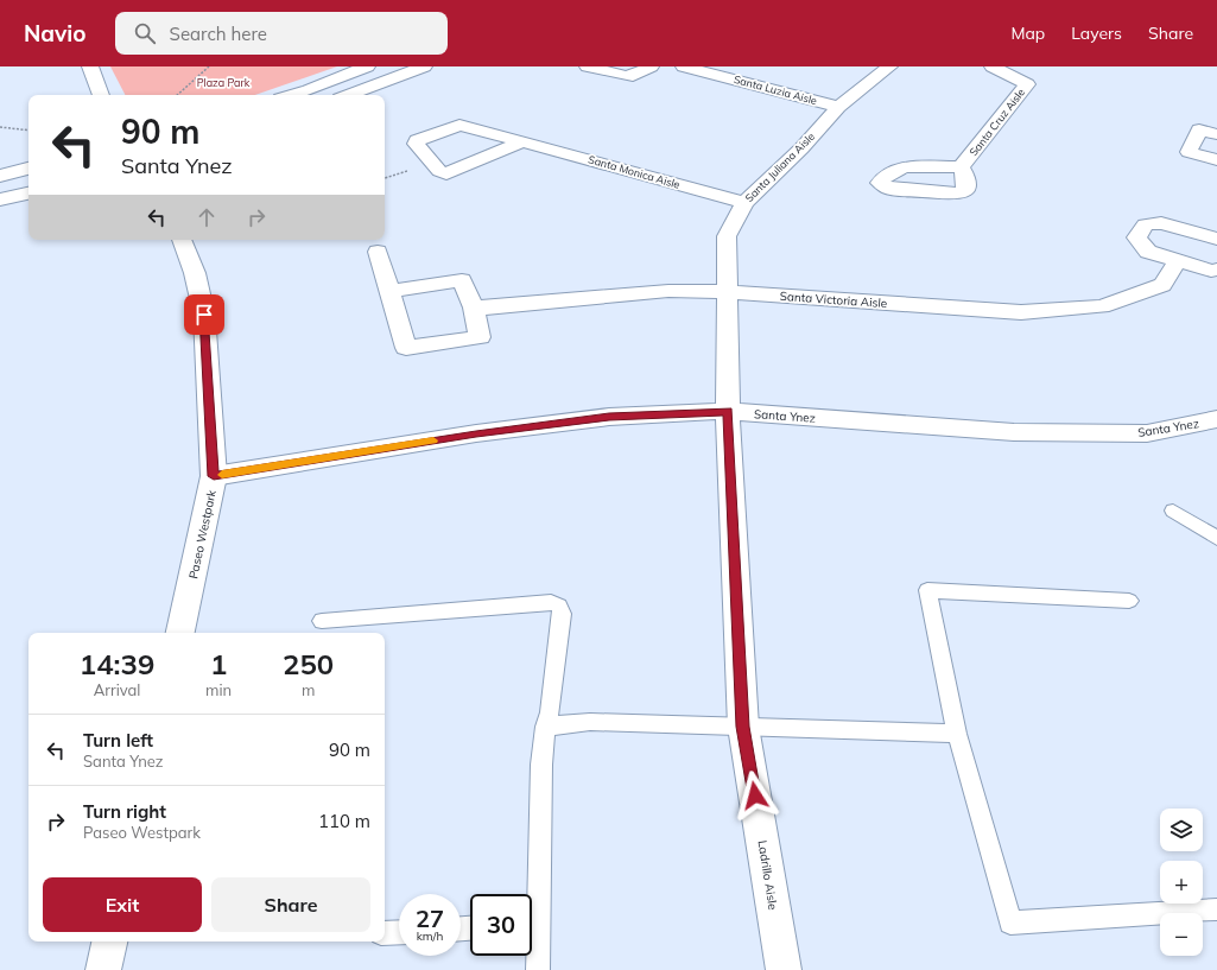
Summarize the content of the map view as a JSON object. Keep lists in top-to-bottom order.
{
  "streets": {
    "street": [
      "Santa Luzia Aisle",
      "Santa Cruz Aisle",
      "Santa Juliana Aisle",
      "Santa Monica Aisle",
      "Santa Victoria Aisle",
      "Santa Ynez",
      "Paseo Westpark",
      "Ladrillo Aisle"
    ]
  },
  "crossings": [
    ["Santa Luzia Aisle", "Santa Juliana Aisle"],
    ["Santa Juliana Aisle", "Santa Monica Aisle"],
    ["Santa Juliana Aisle", "Santa Victoria Aisle"],
    ["Santa Juliana Aisle", "Santa Ynez"],
    ["Santa Juliana Aisle", "Ladrillo Aisle"],
    ["Santa Ynez", "Paseo Westpark"],
    ["Santa Ynez", "Ladrillo Aisle"]
  ],
  "parks": ["Plaza Park"],
  "page": {
    "header": "Navio",
    "search": "Search here",
    "nav": ["Map", "Layers", "Share"],
    "turn": ["90 m", "Santa Ynez"],
    "eta": [
      "14:39",
      "Arrival",
      "1",
      "min",
      "250",
      "m"
    ],
    "list": [
      {
        "name": "Turn left",
        "note": "Santa Ynez",
        "value": "90 m"
      },
      {
        "name": "Turn right",
        "note": "Paseo Westpark",
        "value": "110 m"
      }
    ],
    "map_buttons": ["+", "−"],
    "buttons": ["Exit", "Share"],
    "speed": "27 km/h",
    "limit": "30"
  }
}
